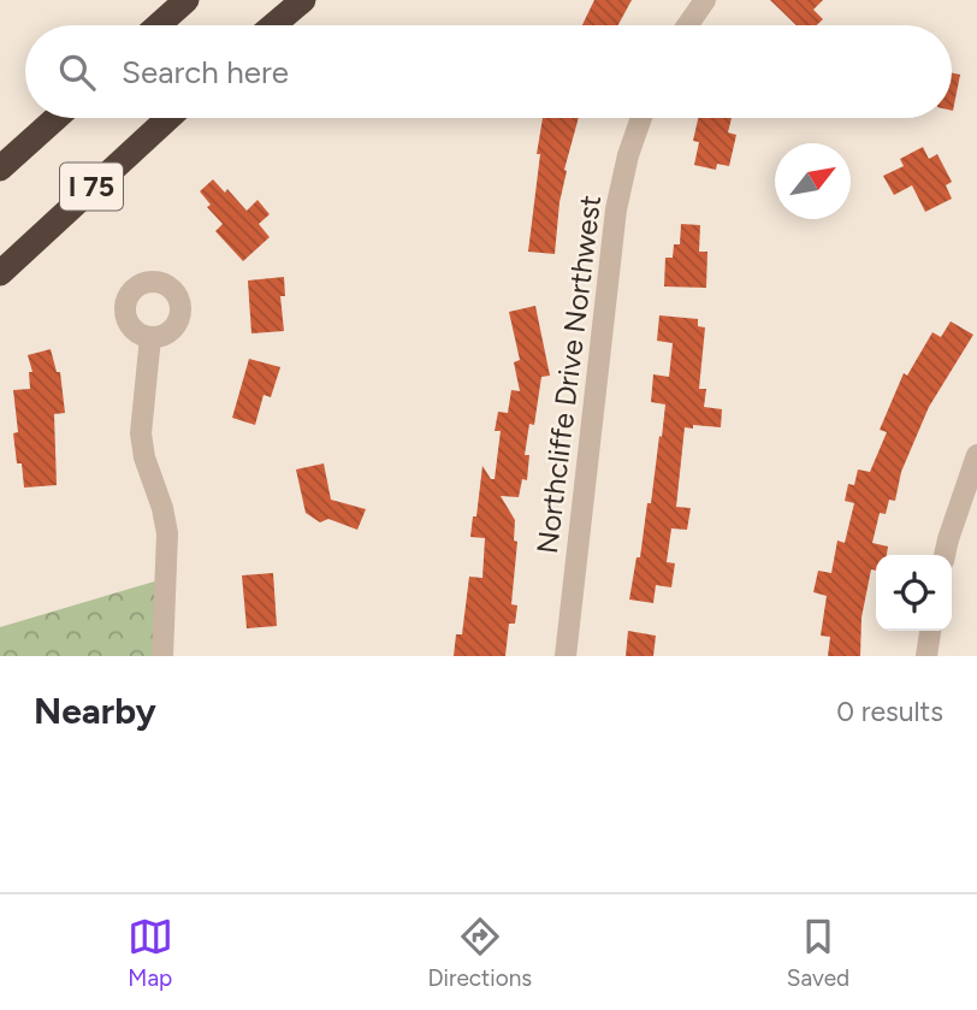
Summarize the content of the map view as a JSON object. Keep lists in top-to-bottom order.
{
  "streets": {
    "highway": ["I 75"],
    "street": ["Northcliffe Drive Northwest"]
  },
  "north": "top right",
  "page": {
    "search": "Search here",
    "heading": ["Nearby", "0 results"],
    "nav": ["Map", "Directions", "Saved"]
  }
}
